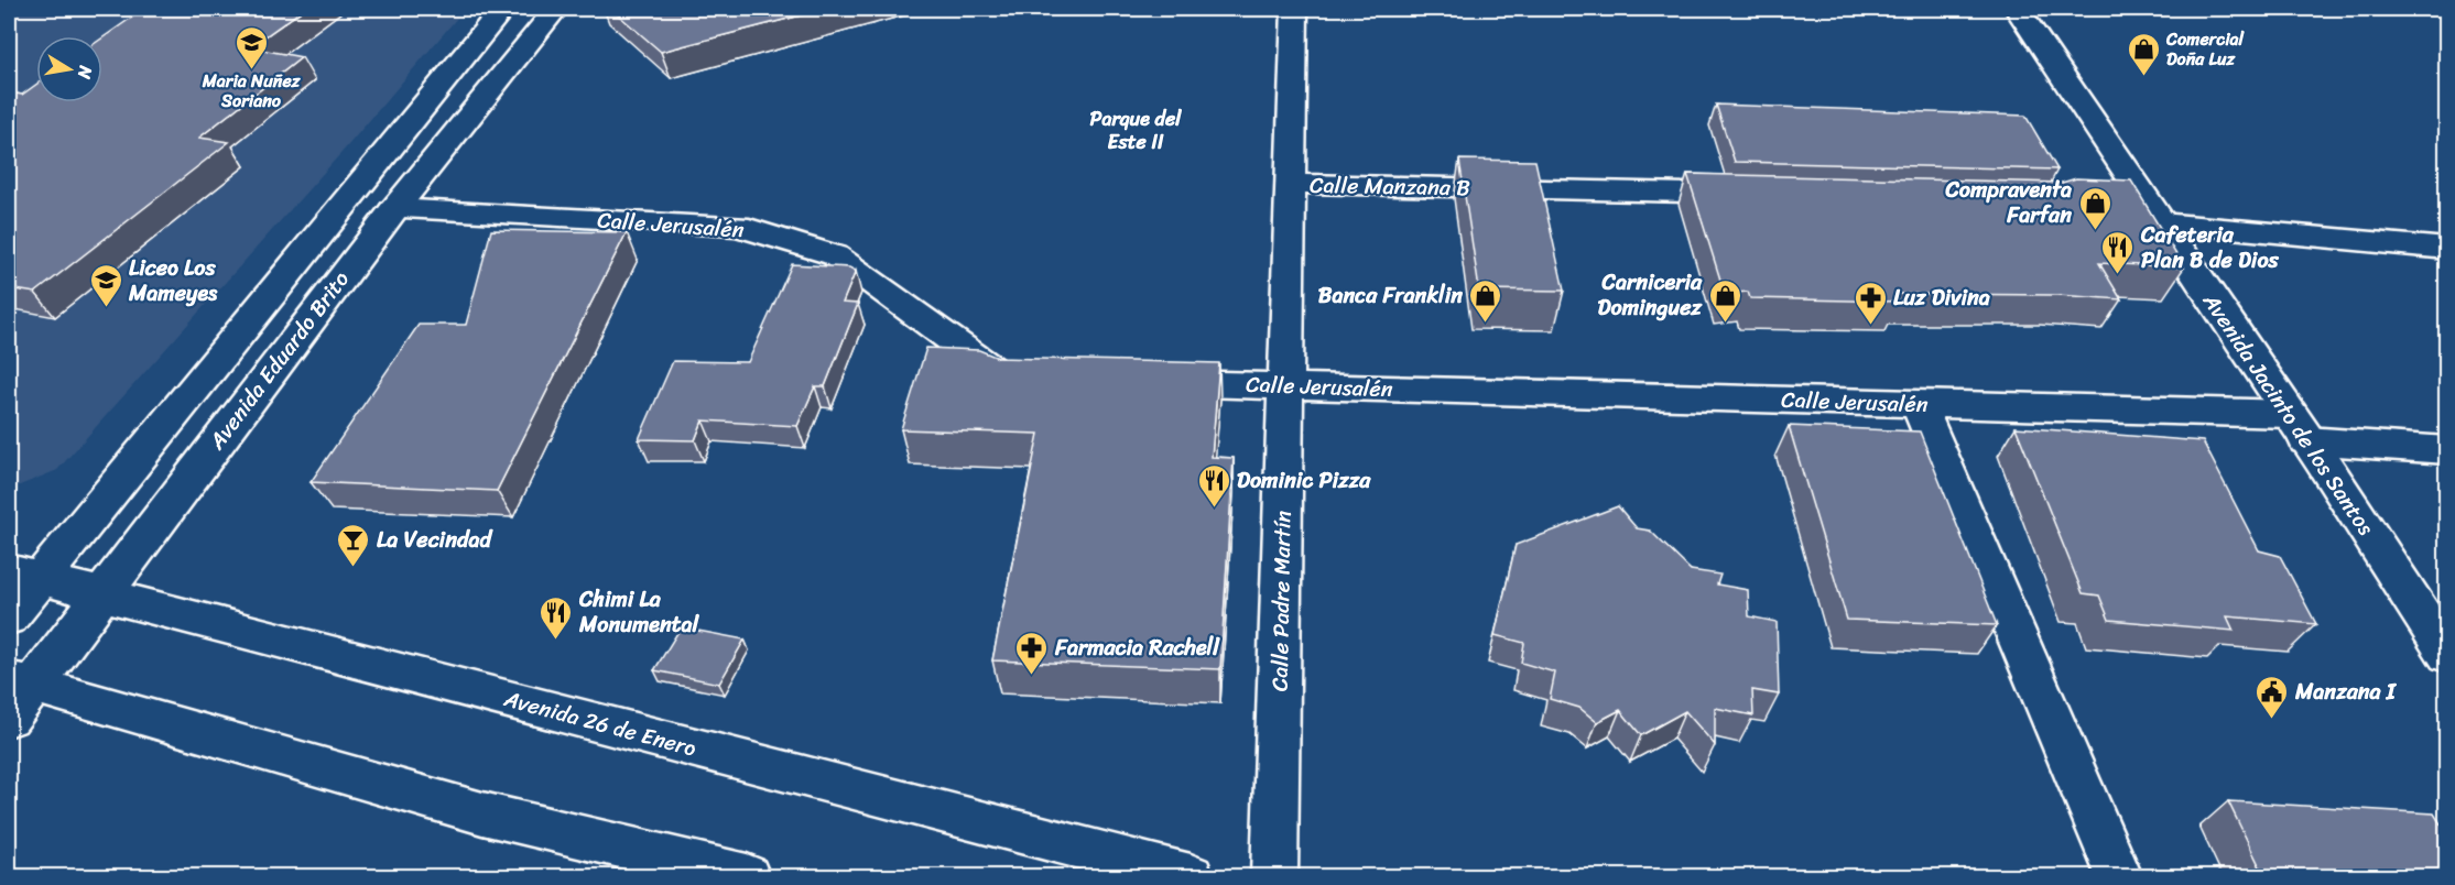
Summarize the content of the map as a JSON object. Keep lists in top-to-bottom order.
{
  "streets": {
    "street": [
      "Calle Manzana B",
      "Calle Jerusalén",
      "Avenida Eduardo Brito",
      "Avenida Jacinto de los Santos",
      "Calle Padre Martín",
      "Avenida 26 de Enero"
    ]
  },
  "crossings": [
    ["Calle Manzana B", "Calle Padre Martín"],
    ["Calle Jerusalén", "Avenida Eduardo Brito"],
    ["Calle Jerusalén", "Avenida Jacinto de los Santos"],
    ["Calle Jerusalén", "Calle Padre Martín"],
    ["Avenida Eduardo Brito", "Avenida 26 de Enero"]
  ],
  "districts": ["Parque del Este II"],
  "places": {
    "school or university": ["Maria Nuñez Soriano", "Liceo Los Mameyes"],
    "shop": [
      "Comercial Doña Luz",
      "Compraventa Farfan",
      "Banca Franklin",
      "Carniceria Dominguez"
    ],
    "restaurant": ["Cafeteria Plan B de Dios", "Dominic Pizza", "Chimi La Monumental"],
    "pharmacy": ["Luz Divina", "Farmacia Rachell"],
    "bar": ["La Vecindad"],
    "public building": ["Manzana I"]
  },
  "north": "right"
}
